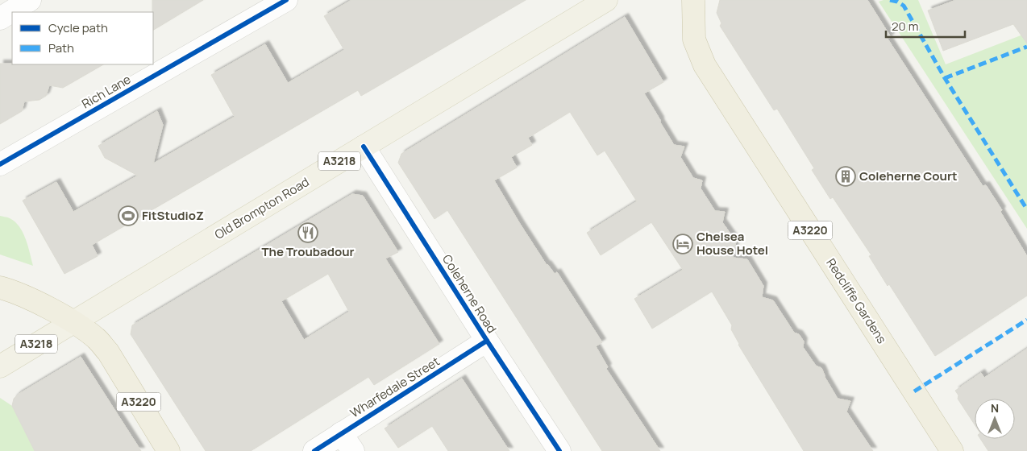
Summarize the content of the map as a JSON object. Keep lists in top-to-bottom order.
{
  "streets": {
    "highway": ["A3220", "Redcliffe Gardens"],
    "main road": ["A3218", "Old Brompton Road"],
    "street": ["Rich Lane", "Coleherne Road", "Wharfedale Street"]
  },
  "crossings": [
    ["Old Brompton Road", "A3220"],
    ["Old Brompton Road", "Coleherne Road"],
    ["Coleherne Road", "Wharfedale Street"]
  ],
  "places": {
    "building": ["Coleherne Court"],
    "sports": ["FitStudioZ"],
    "restaurant": ["The Troubadour"],
    "hotel": ["Chelsea House Hotel"]
  },
  "legend": ["Cycle path", "Path"],
  "scale_bar": "20 m",
  "north": "top"
}
